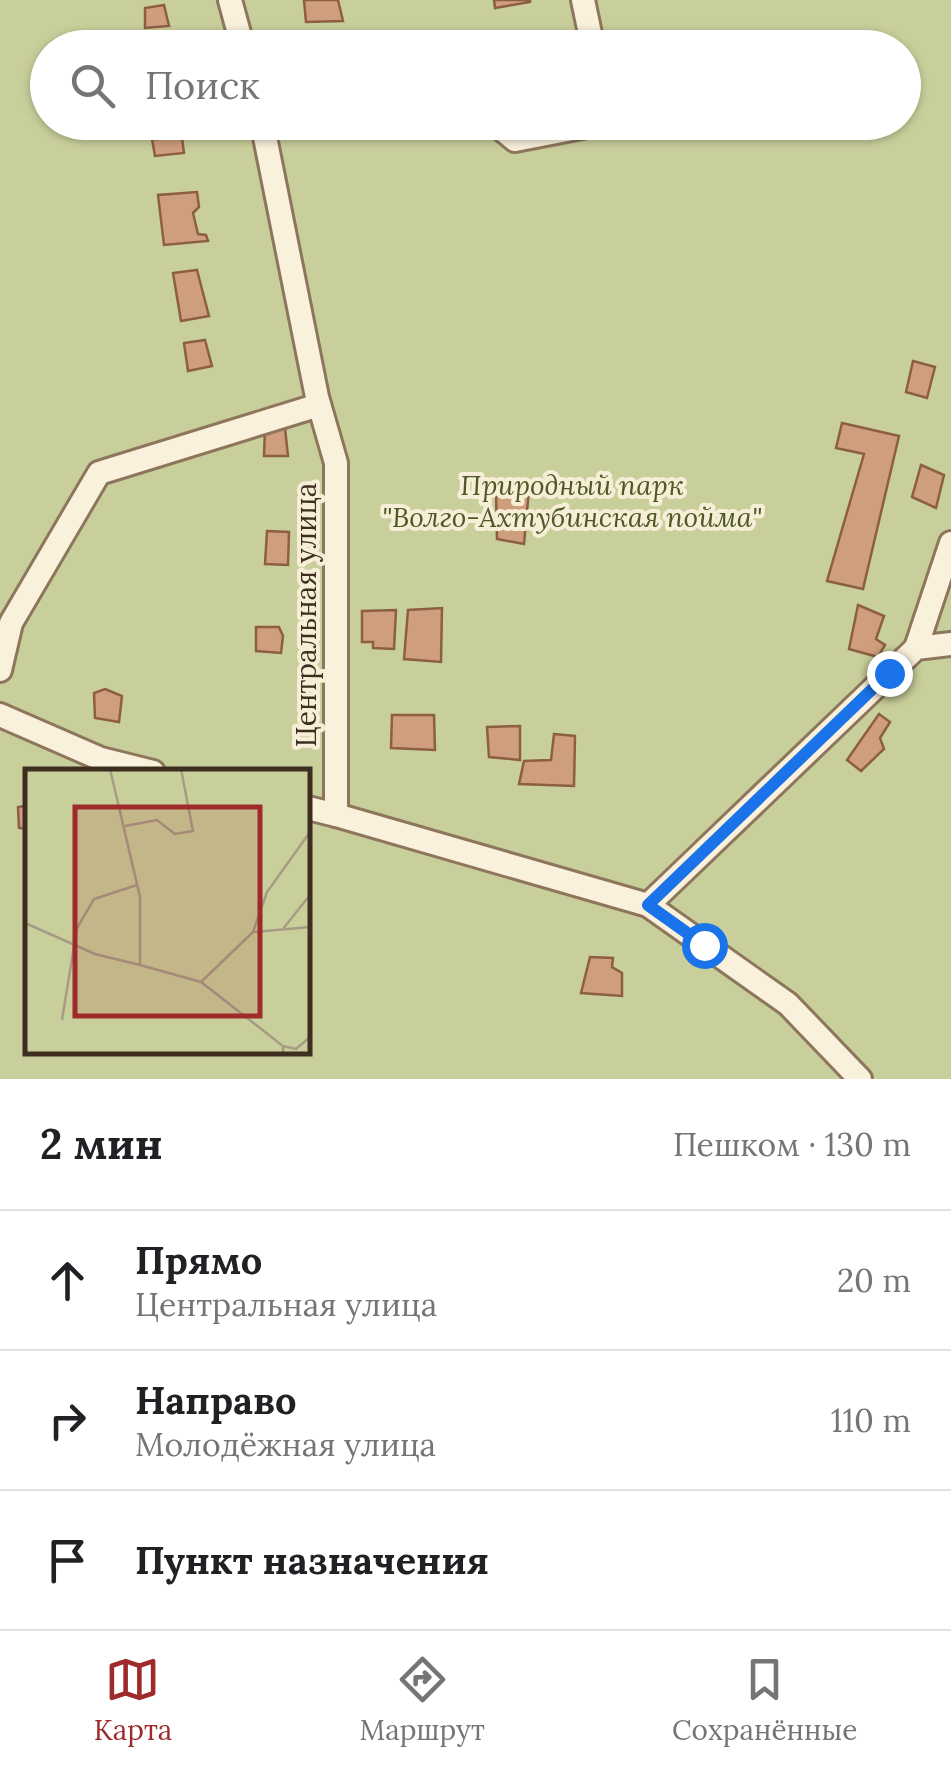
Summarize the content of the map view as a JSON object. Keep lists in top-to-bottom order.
{
  "streets": {
    "street": ["Центральная улица"]
  },
  "parks": ["Природный парк \"Волго-Ахтубинская пойма\""],
  "page": {
    "search": "Поиск",
    "heading": ["2 мин", "Пешком · 130 m"],
    "list": [
      ["Прямо", "Центральная улица", "20 m"],
      ["Направо", "Молодёжная улица", "110 m"],
      "Пункт назначения"
    ],
    "nav": ["Карта", "Маршрут", "Сохранённые"]
  }
}
